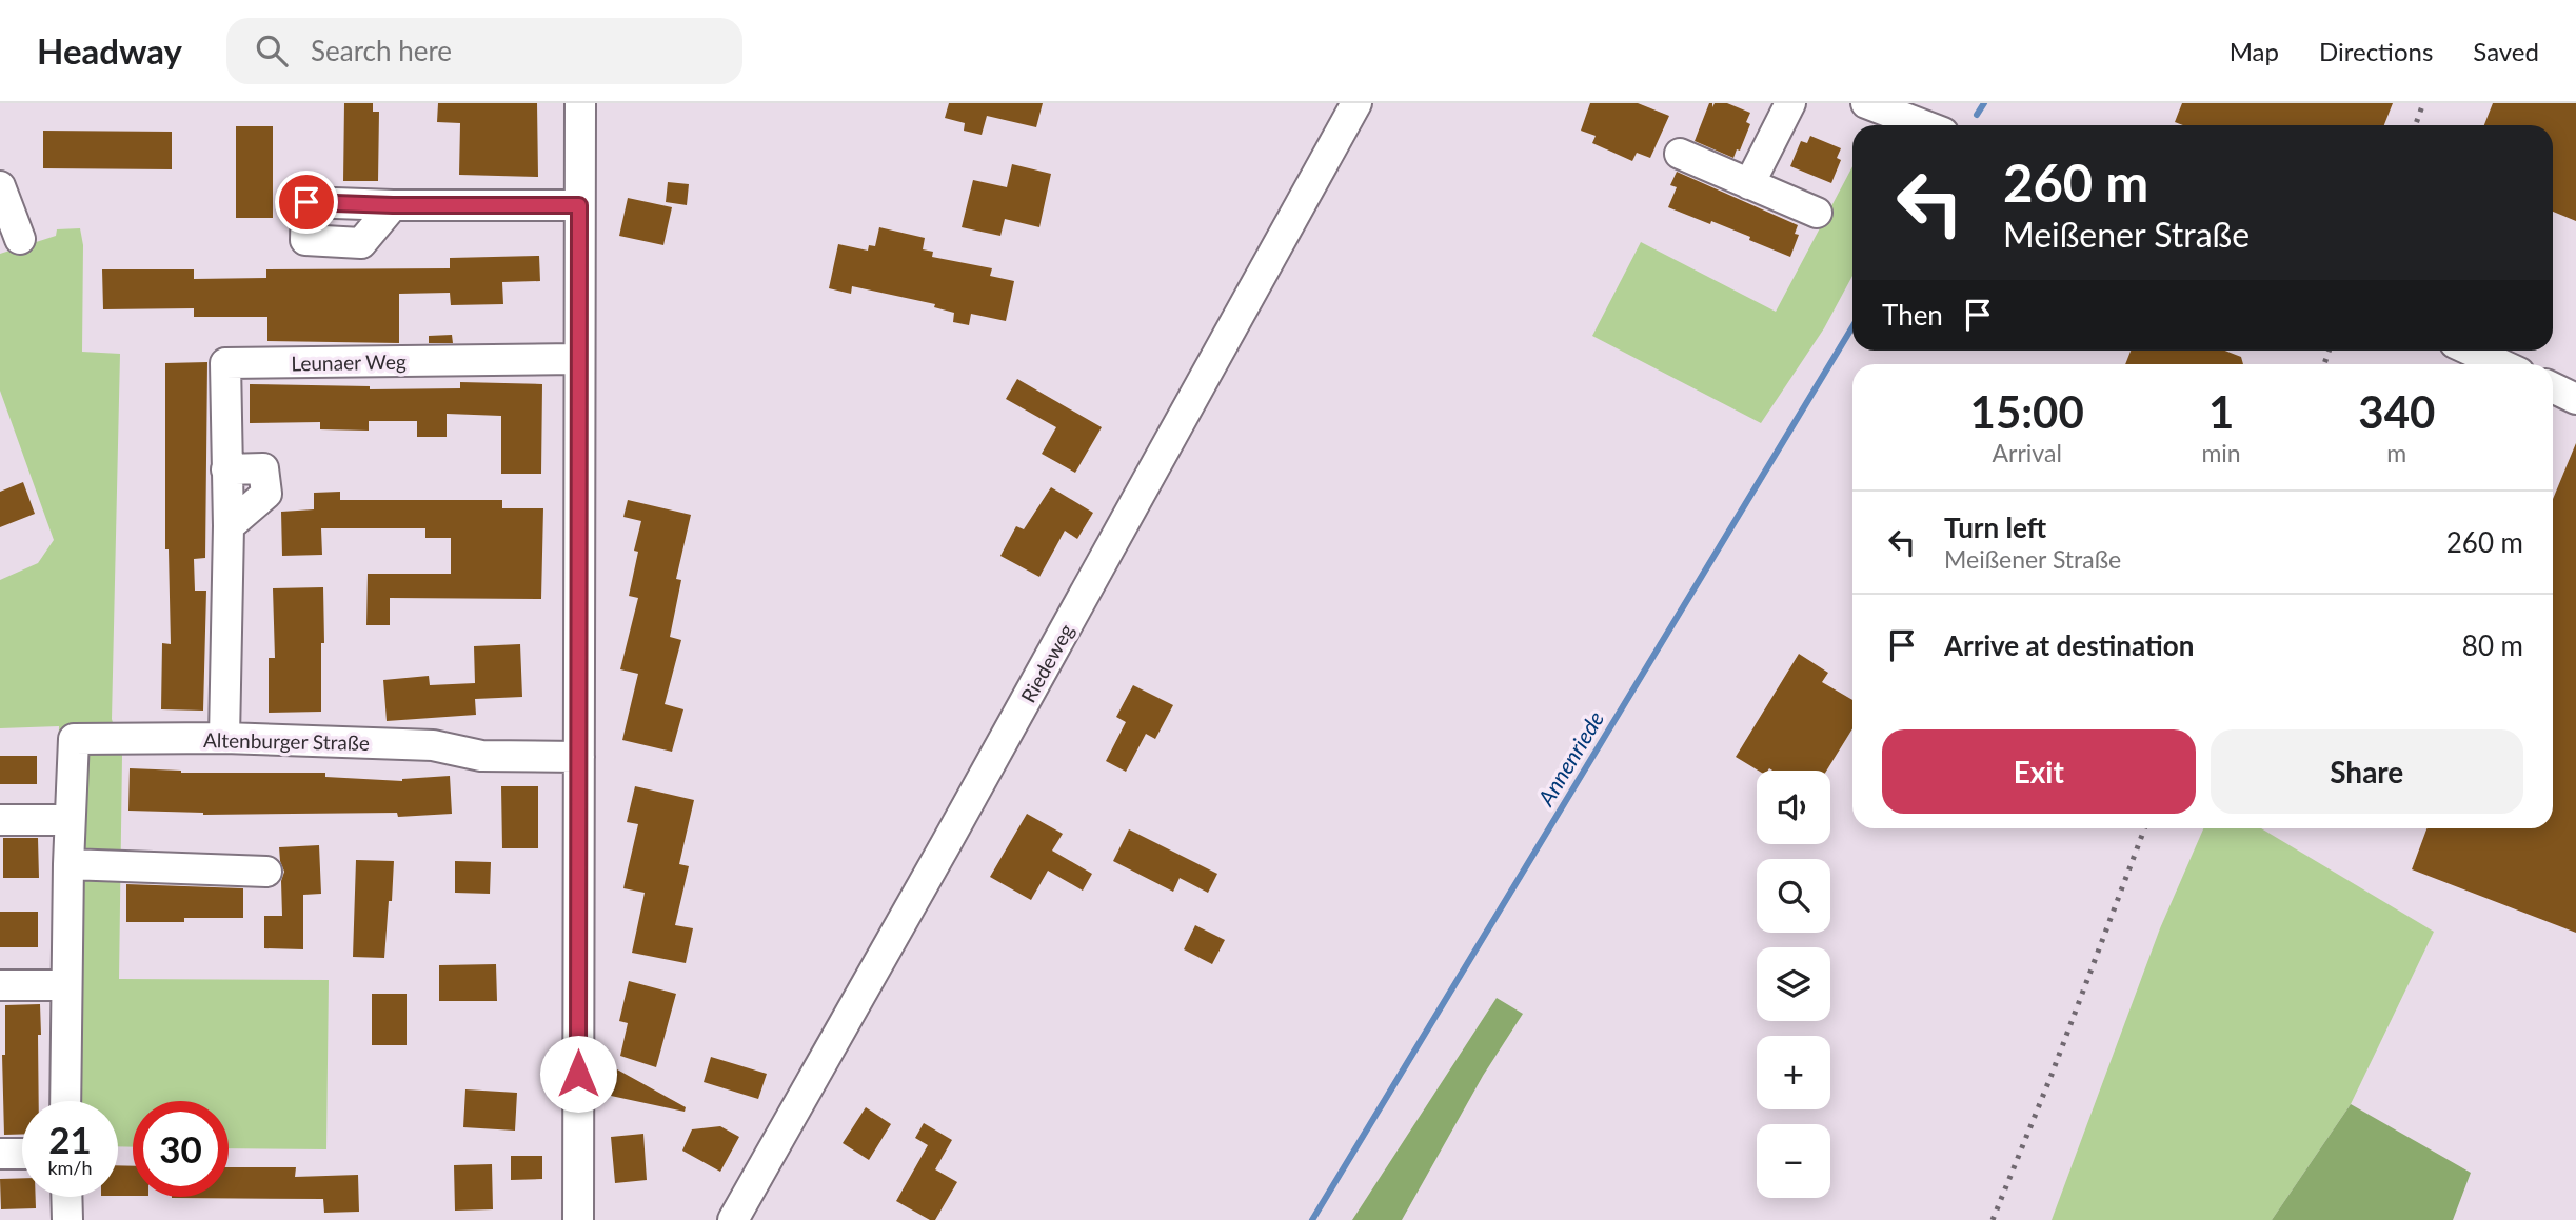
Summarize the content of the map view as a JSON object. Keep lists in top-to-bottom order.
{
  "streets": {
    "street": ["Leunaer Weg", "Riedeweg", "Altenburger Straße"]
  },
  "crossings": [
    ["Leunaer Weg", "Altenburger Straße"]
  ],
  "water": ["Annenriede"],
  "page": {
    "header": "Headway",
    "search": "Search here",
    "nav": ["Map", "Directions", "Saved"],
    "turn": ["260 m", "Meißener Straße"],
    "then": "Then",
    "eta": [
      "15:00",
      "Arrival",
      "1",
      "min",
      "340",
      "m"
    ],
    "list": [
      {
        "name": "Turn left",
        "note": "Meißener Straße",
        "value": "260 m"
      },
      {
        "name": "Arrive at destination",
        "value": "80 m"
      }
    ],
    "buttons": ["Exit", "Share"],
    "map_buttons": ["+", "−"],
    "speed": "21 km/h",
    "limit": "30"
  }
}
